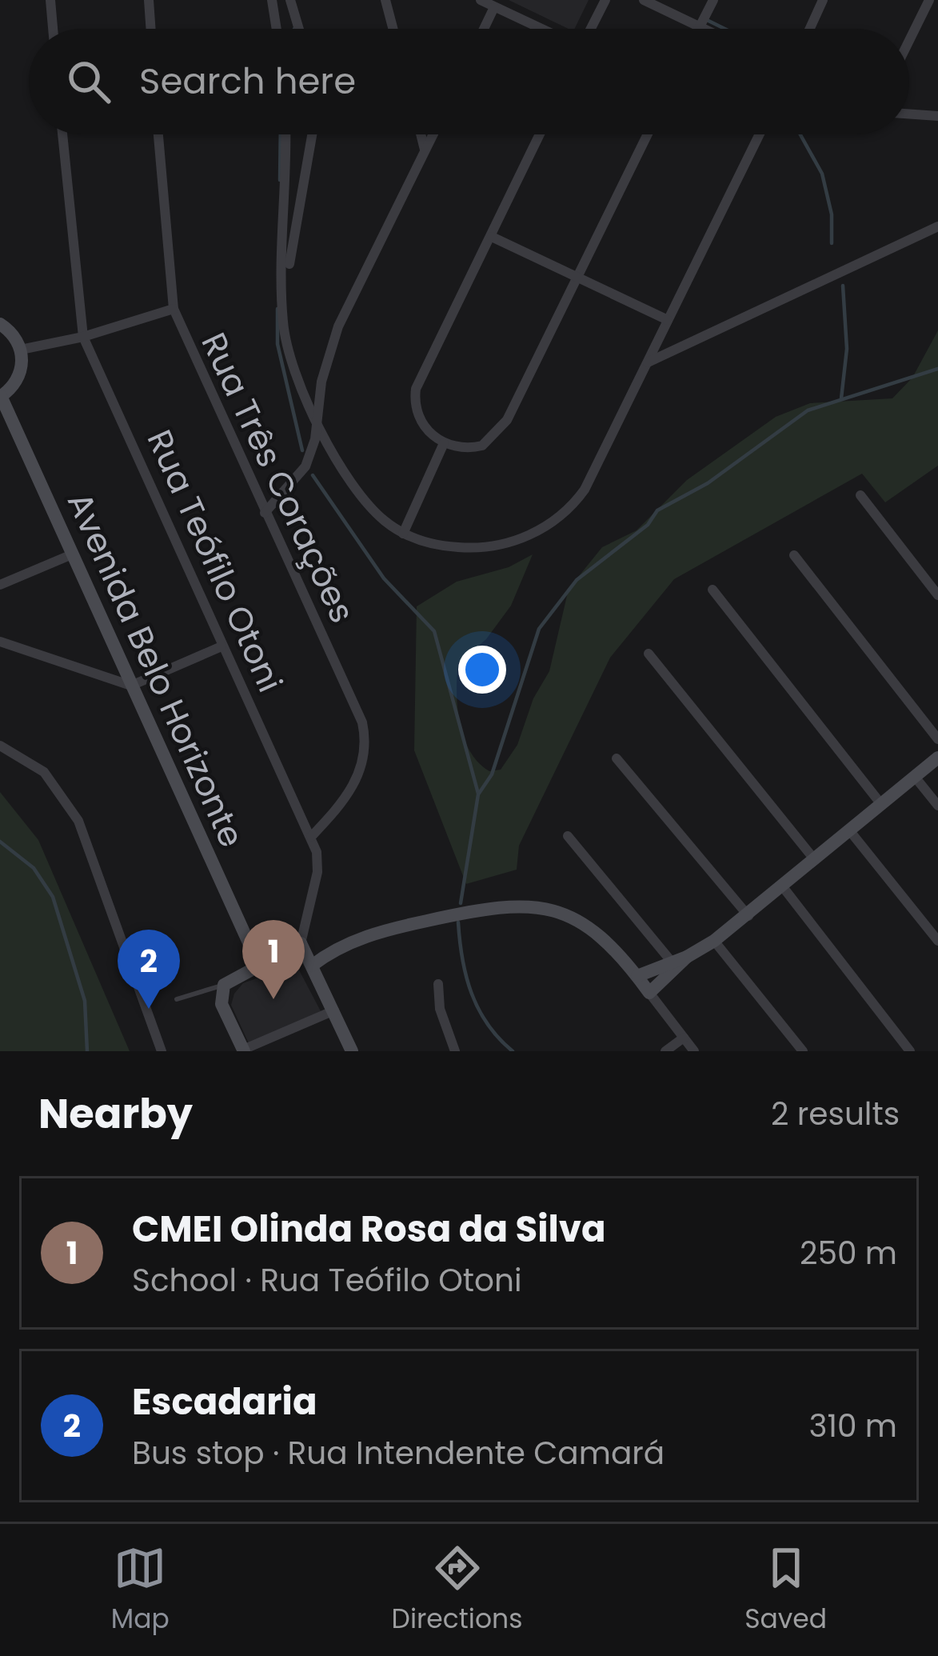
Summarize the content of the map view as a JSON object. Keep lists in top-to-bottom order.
{
  "streets": {
    "street": ["Rua Três Corações", "Rua Teófilo Otoni", "Avenida Belo Horizonte"]
  },
  "crossings": [
    ["Rua Três Corações", "Rua Teófilo Otoni"]
  ],
  "page": {
    "search": "Search here",
    "pins": ["1", "2"],
    "heading": ["Nearby", "2 results"],
    "list": [
      {
        "mark": "1",
        "name": "CMEI Olinda Rosa da Silva",
        "note": "School · Rua Teófilo Otoni",
        "value": "250 m"
      },
      {
        "mark": "2",
        "name": "Escadaria",
        "note": "Bus stop · Rua Intendente Camará",
        "value": "310 m"
      }
    ],
    "nav": ["Map", "Directions", "Saved"]
  }
}
